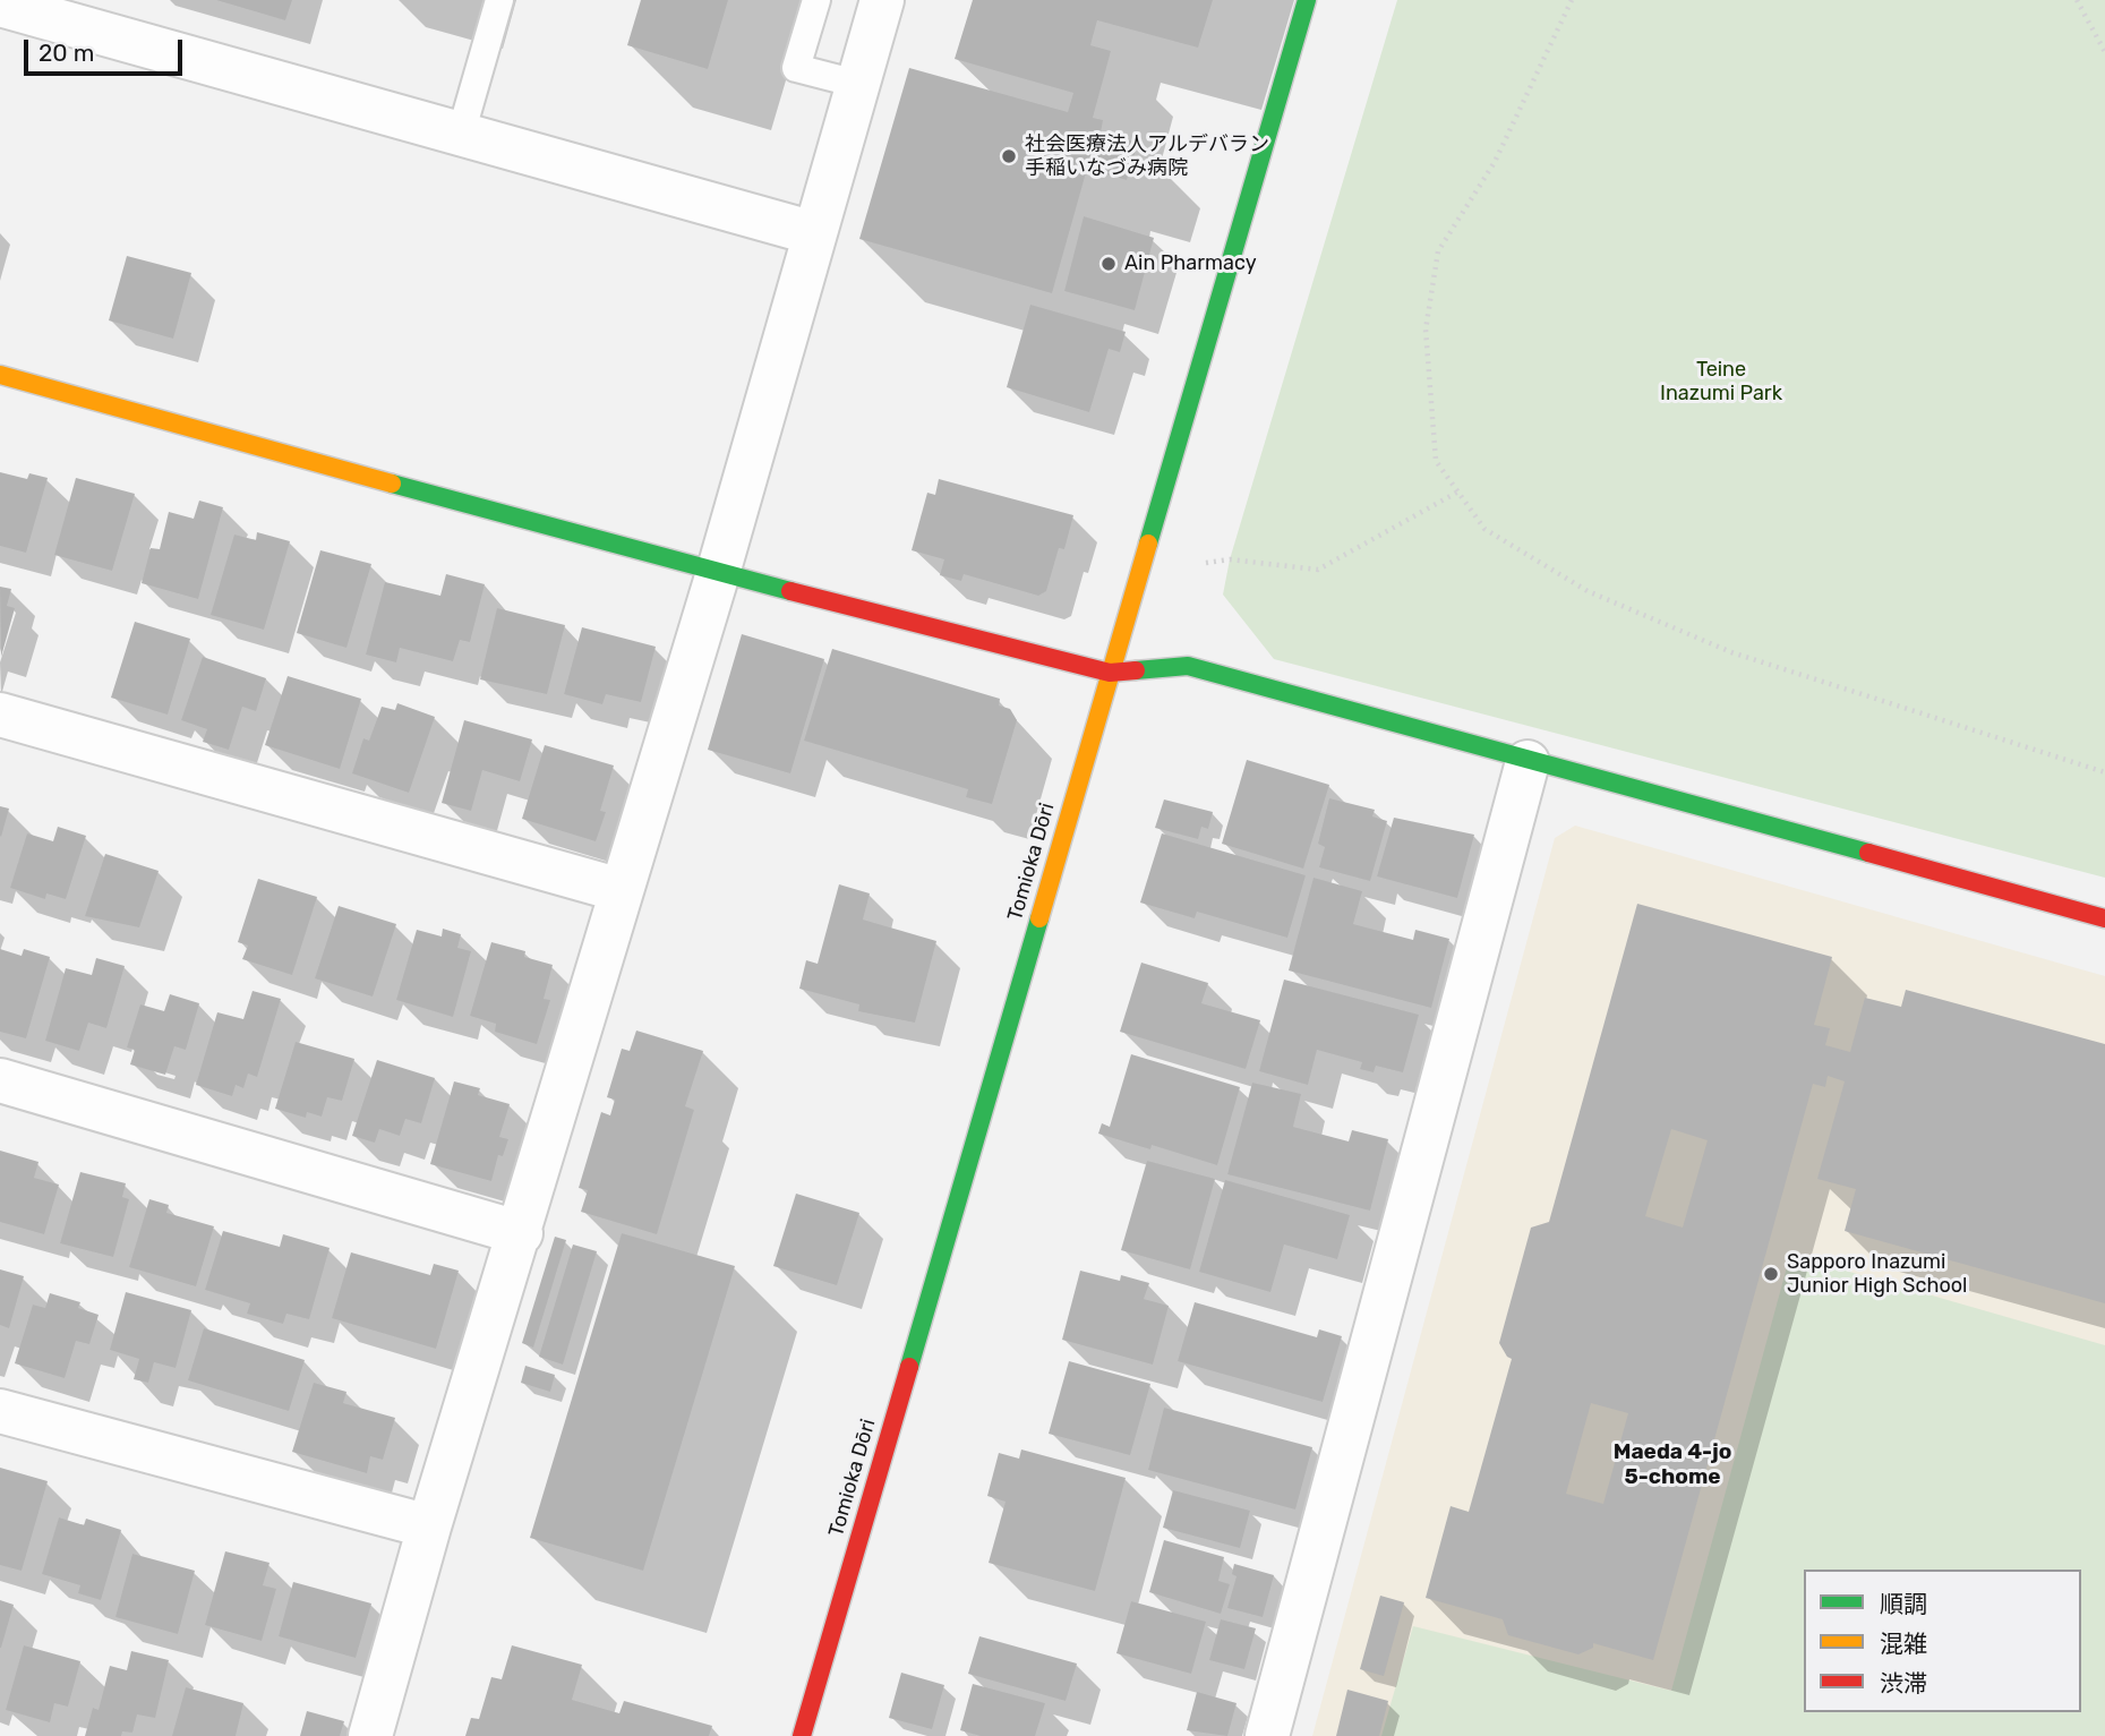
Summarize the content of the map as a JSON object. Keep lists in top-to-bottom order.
{
  "streets": {
    "street": ["Tomioka Dōri"]
  },
  "districts": ["Maeda 4-jo 5-chome"],
  "parks": ["Teine Inazumi Park"],
  "places": ["社会医療法人アルデバラン 手稲いなづみ病院", "Ain Pharmacy", "Sapporo Inazumi Junior High School"],
  "legend": ["順調", "混雑", "渋滞"],
  "scale_bar": "20 m"
}
